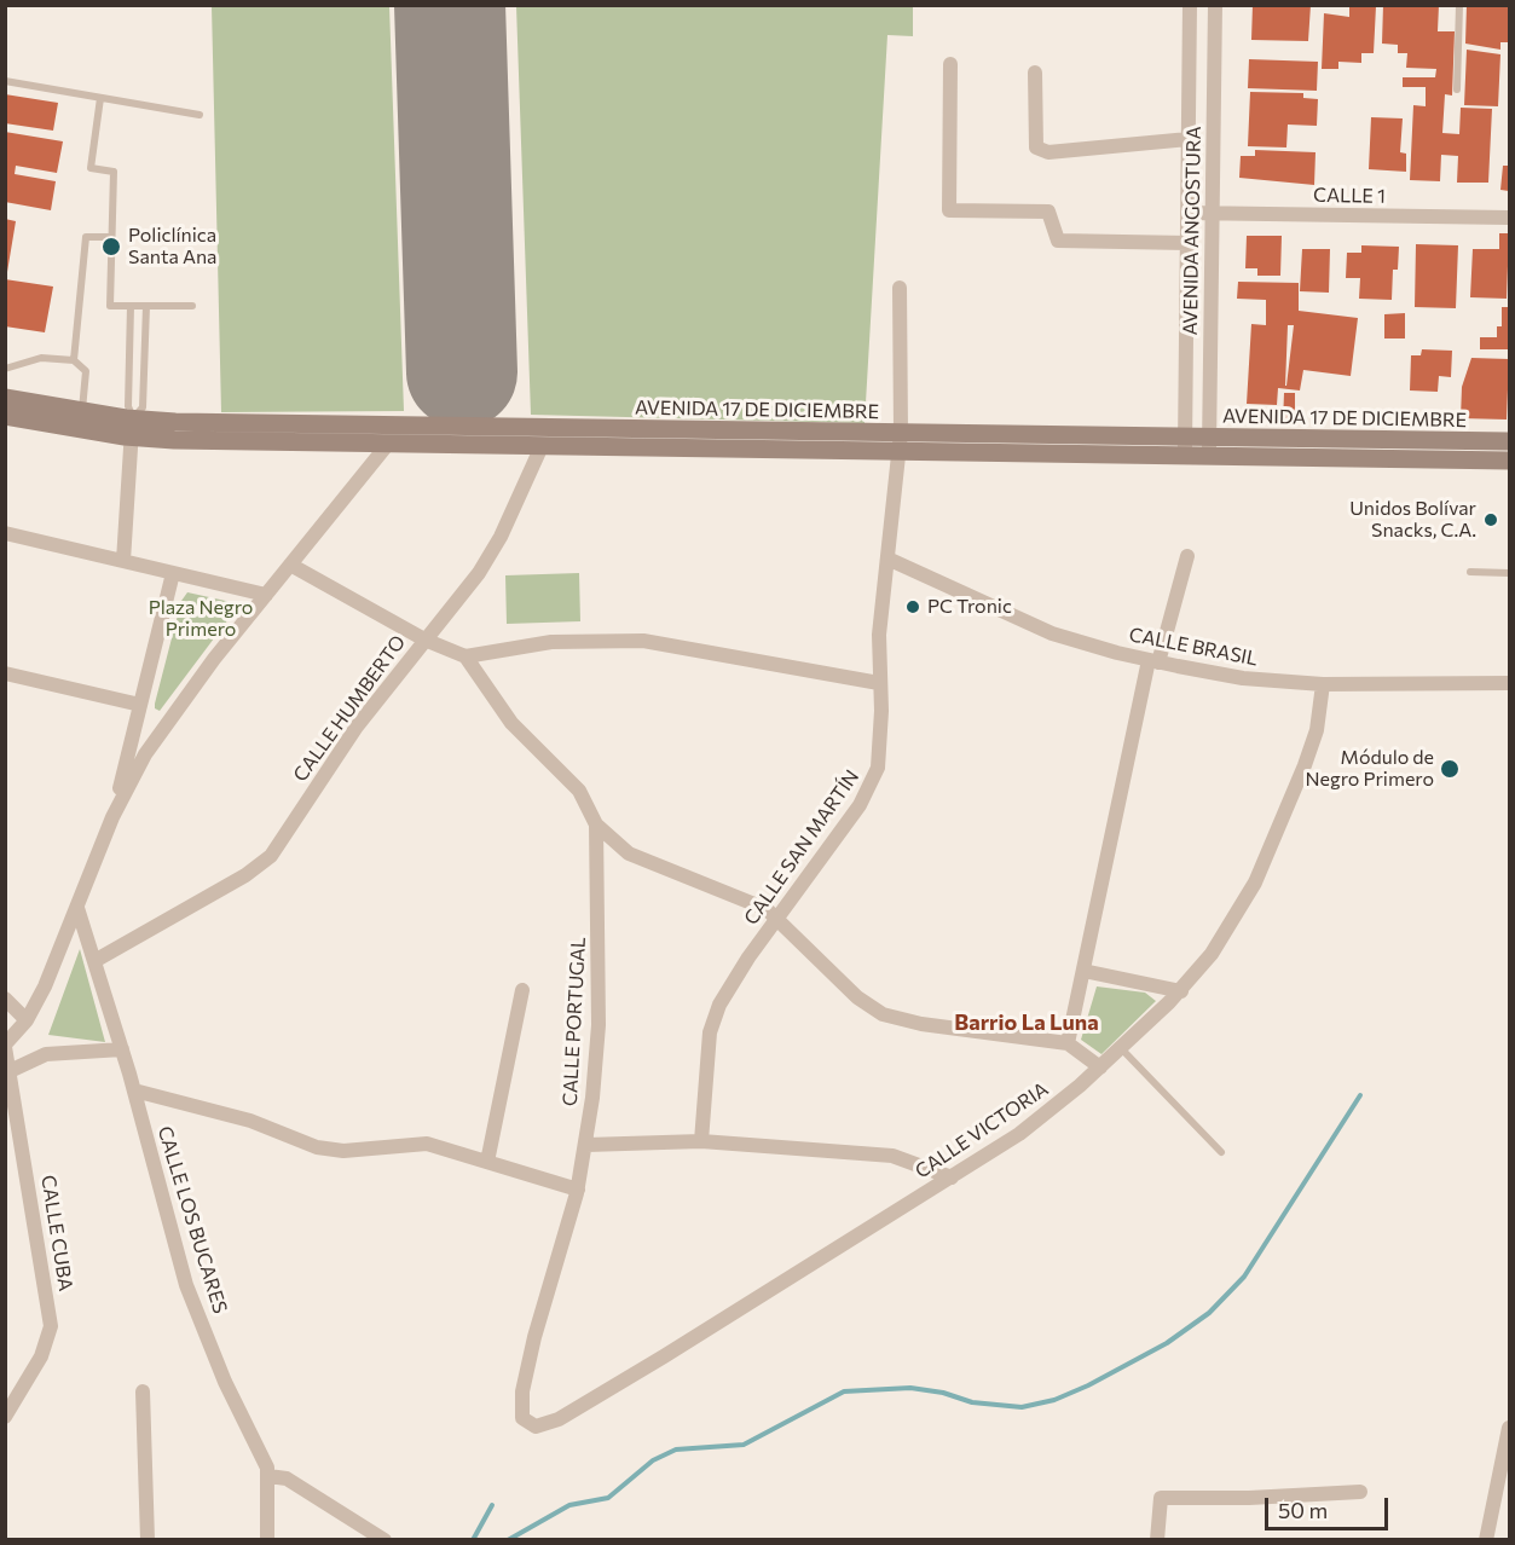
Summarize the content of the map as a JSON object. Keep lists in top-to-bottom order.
{
  "streets": {
    "street": [
      "CALLE 1",
      "AVENIDA ANGOSTURA",
      "AVENIDA 17 DE DICIEMBRE",
      "CALLE BRASIL",
      "CALLE HUMBERTO",
      "CALLE SAN MARTÍN",
      "CALLE PORTUGAL",
      "CALLE VICTORIA",
      "CALLE LOS BUCARES",
      "CALLE CUBA"
    ]
  },
  "crossings": [
    ["CALLE 1", "AVENIDA ANGOSTURA"],
    ["AVENIDA ANGOSTURA", "AVENIDA 17 DE DICIEMBRE"],
    ["AVENIDA 17 DE DICIEMBRE", "CALLE HUMBERTO"],
    ["AVENIDA 17 DE DICIEMBRE", "CALLE SAN MARTÍN"],
    ["CALLE BRASIL", "CALLE SAN MARTÍN"],
    ["CALLE BRASIL", "CALLE VICTORIA"],
    ["CALLE HUMBERTO", "CALLE LOS BUCARES"],
    ["CALLE PORTUGAL", "CALLE VICTORIA"]
  ],
  "districts": ["Barrio La Luna"],
  "parks": ["Plaza Negro Primero"],
  "places": [
    "Policlínica Santa Ana",
    "Unidos Bolívar Snacks, C.A.",
    "PC Tronic",
    "Módulo de Negro Primero"
  ],
  "scale_bar": "50 m"
}
